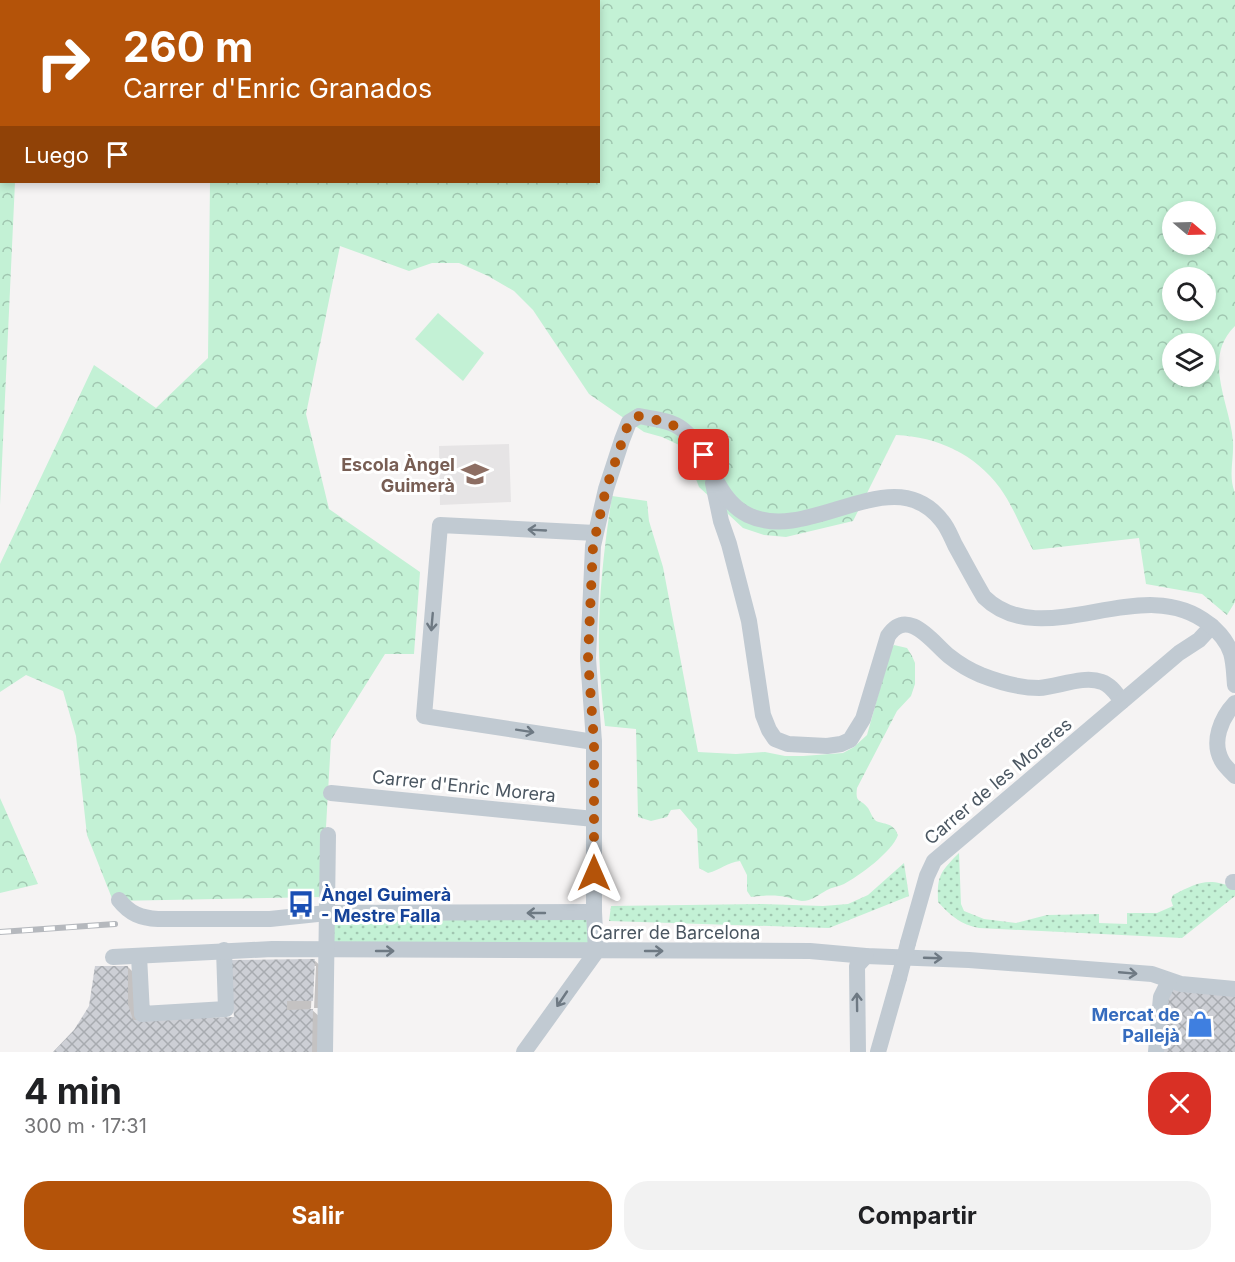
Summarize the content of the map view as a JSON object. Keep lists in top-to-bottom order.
{
  "streets": {
    "street": ["Carrer de les Moreres", "Carrer d'Enric Morera", "Carrer de Barcelona"]
  },
  "places": {
    "school or university": ["Escola Àngel Guimerà"],
    "bus stop": ["Àngel Guimerà - Mestre Falla"],
    "shop": ["Mercat de Pallejà"]
  },
  "north": "right",
  "page": {
    "turn": ["260 m", "Carrer d'Enric Granados"],
    "then": "Luego",
    "heading": ["4 min", "300 m · 17:31"],
    "buttons": ["Salir", "Compartir"]
  }
}
